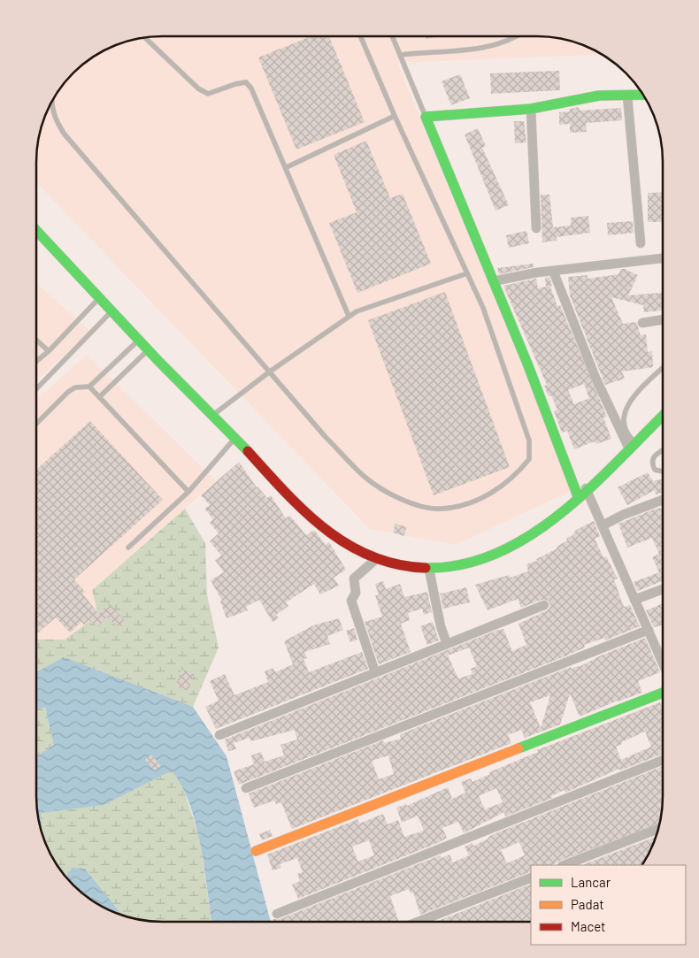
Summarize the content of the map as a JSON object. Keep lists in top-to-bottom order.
{
  "legend": ["Lancar", "Padat", "Macet"]
}
